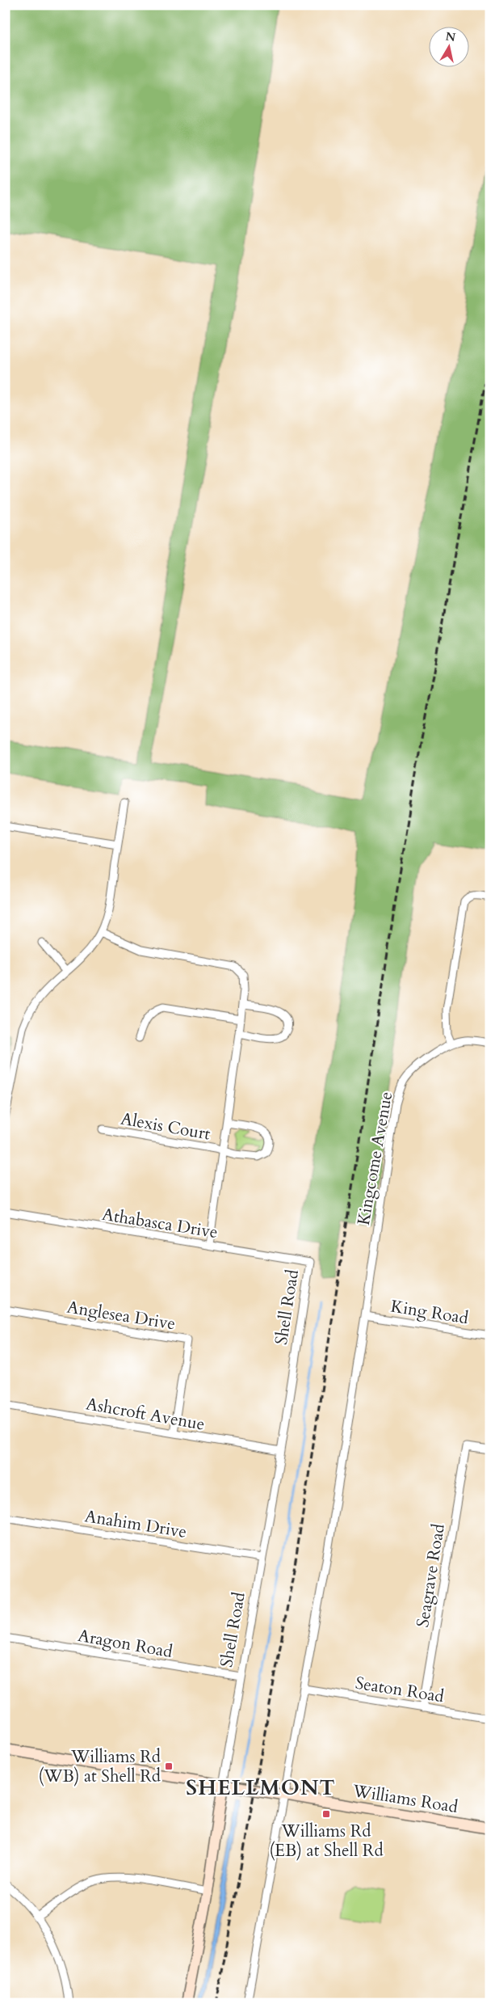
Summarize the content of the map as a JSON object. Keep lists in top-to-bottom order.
{
  "streets": {
    "street": [
      "Alexis Court",
      "Kingcome Avenue",
      "Athabasca Drive",
      "Shell Road",
      "King Road",
      "Anglesea Drive",
      "Ashcroft Avenue",
      "Anahim Drive",
      "Seagrave Road",
      "Aragon Road",
      "Seaton Road",
      "Williams Road"
    ]
  },
  "crossings": [
    ["Kingcome Avenue", "King Road"],
    ["Athabasca Drive", "Shell Road"],
    ["Shell Road", "Ashcroft Avenue"],
    ["Shell Road", "Anahim Drive"],
    ["Shell Road", "Aragon Road"],
    ["Shell Road", "Williams Road"],
    ["Anglesea Drive", "Ashcroft Avenue"],
    ["Seagrave Road", "Seaton Road"]
  ],
  "districts": ["SHELLMONT"],
  "places": {
    "transit": ["Williams Rd (WB) at Shell Rd", "Williams Rd (EB) at Shell Rd"]
  },
  "north": "top"
}
